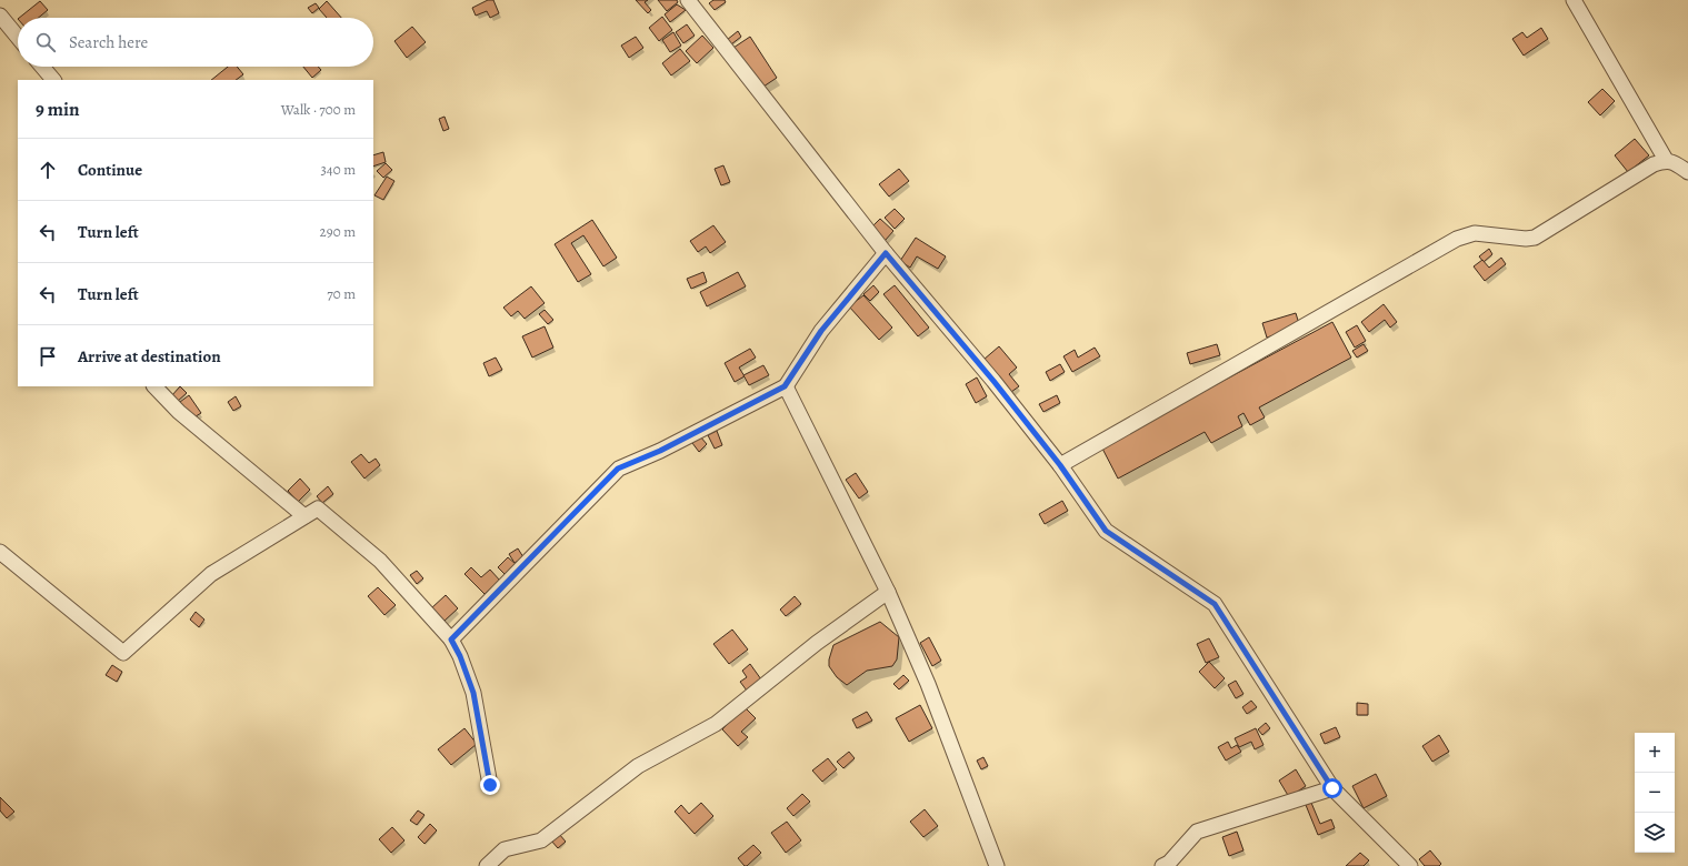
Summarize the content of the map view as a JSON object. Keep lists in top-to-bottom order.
{
  "page": {
    "search": "Search here",
    "heading": ["9 min", "Walk · 700 m"],
    "list": [
      ["Continue", "340 m"],
      ["Turn left", "290 m"],
      ["Turn left", "70 m"],
      "Arrive at destination"
    ],
    "map_buttons": ["+", "−"]
  }
}
